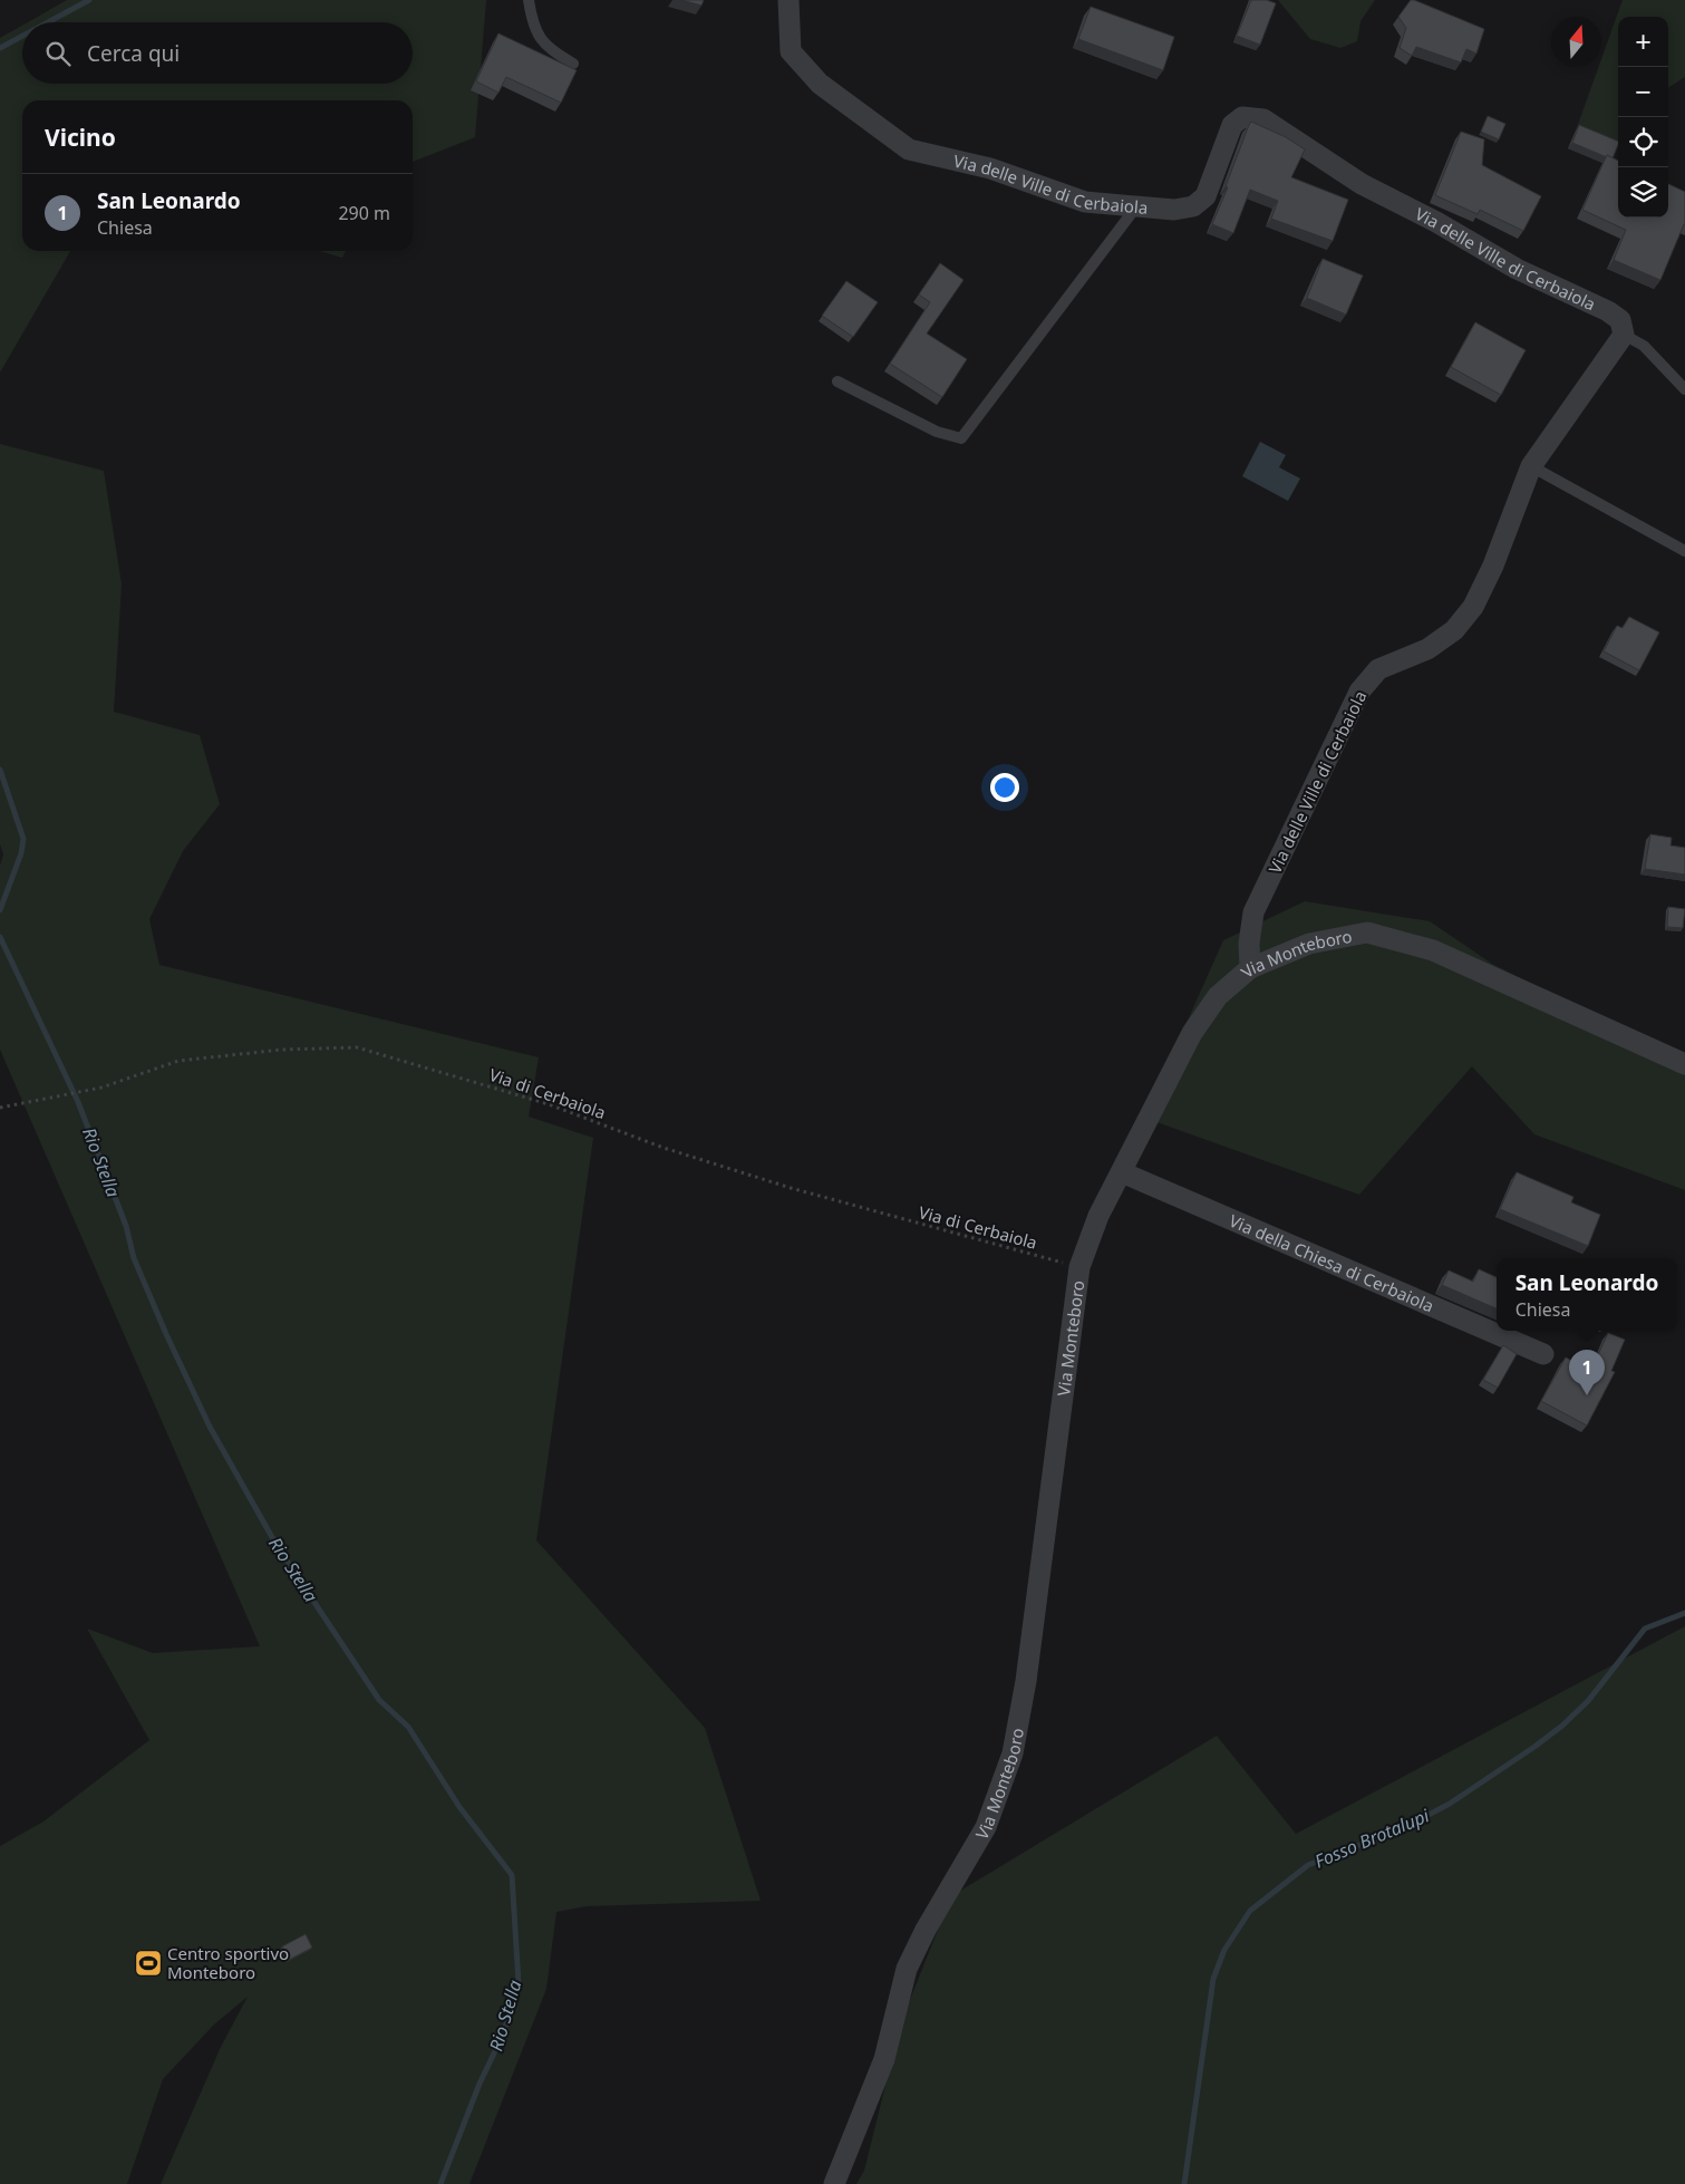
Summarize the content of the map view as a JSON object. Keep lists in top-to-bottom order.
{
  "streets": {
    "street": ["Via delle Ville di Cerbaiola", "Via Monteboro", "Via della Chiesa di Cerbaiola"],
    "path": ["Via di Cerbaiola"]
  },
  "crossings": [
    ["Via delle Ville di Cerbaiola", "Via Monteboro"],
    ["Via Monteboro", "Via di Cerbaiola"],
    ["Via Monteboro", "Via della Chiesa di Cerbaiola"]
  ],
  "water": ["Rio Stella", "Fosso Brotalupi"],
  "places": {
    "sports": ["Centro sportivo Monteboro"]
  },
  "north": "top",
  "page": {
    "map_buttons": ["+", "−"],
    "search": "Cerca qui",
    "heading": "Vicino",
    "list": [
      {
        "mark": "1",
        "name": "San Leonardo",
        "note": "Chiesa",
        "value": "290 m"
      }
    ],
    "popup": ["San Leonardo", "Chiesa"],
    "pins": "1"
  }
}
